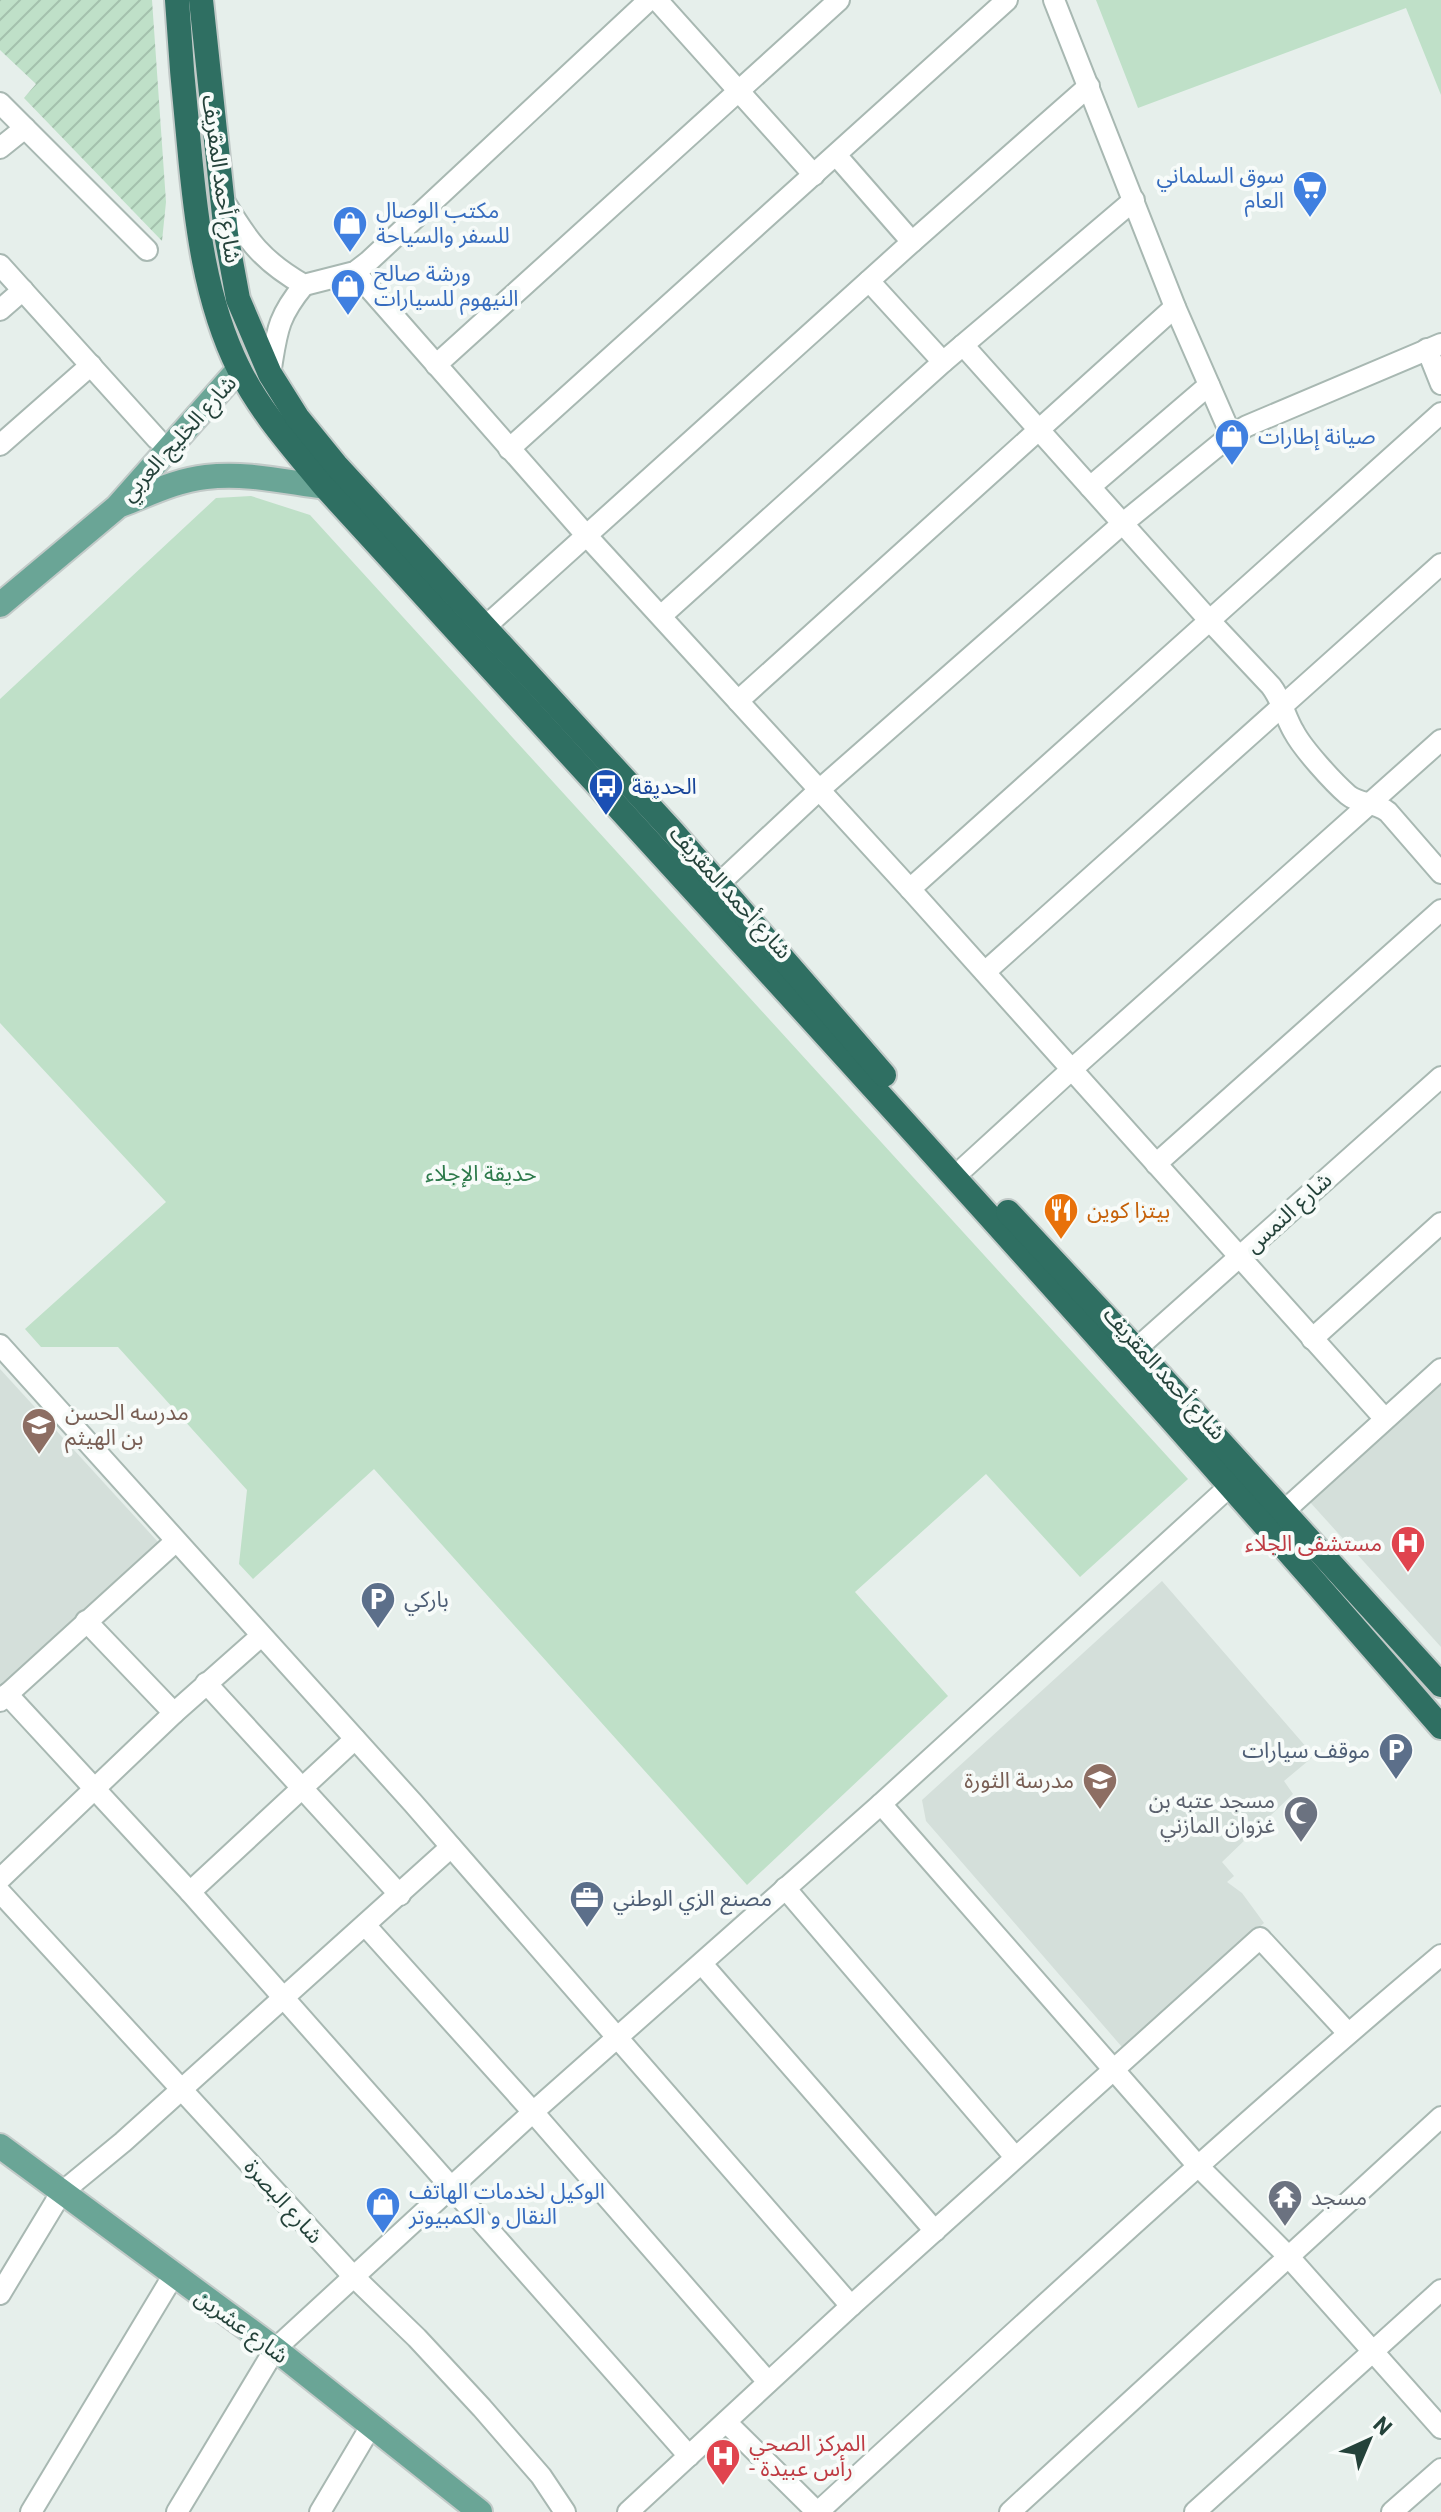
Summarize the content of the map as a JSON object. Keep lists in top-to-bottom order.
{
  "streets": {
    "highway": ["شارع أحمد المقريف"],
    "main road": ["شارع الخليج العربي", "شارع عشرين"],
    "street": ["شارع النمس", "شارع البصرة"]
  },
  "crossings": [
    ["شارع أحمد المقريف", "شارع الخليج العربي"],
    ["شارع أحمد المقريف", "شارع النمس"]
  ],
  "parks": ["حديقة الإجلاء"],
  "places": {
    "supermarket": ["سوق السلماني العام"],
    "shop": [
      "مكتب الوصال للسفر والسياحة",
      "ورشة صالح النيهوم للسيارات",
      "صيانة إطارات",
      "الوكيل لخدمات الهاتف النقال و الكمبيوتر"
    ],
    "bus stop": ["الحديقة"],
    "restaurant": ["بيتزا كوين"],
    "school or university": ["مدرسه الحسن بن الهيثم", "مدرسة الثورة"],
    "hospital": ["مستشفى الجلاء", "المركز الصحي - رأس عبيدة"],
    "parking": ["باركي", "موقف سيارات"],
    "mosque": ["مسجد عتبه بن غزوان المازني"],
    "office": ["مصنع الزي الوطني"],
    "temple": ["مسجد"]
  },
  "north": "top right"
}
